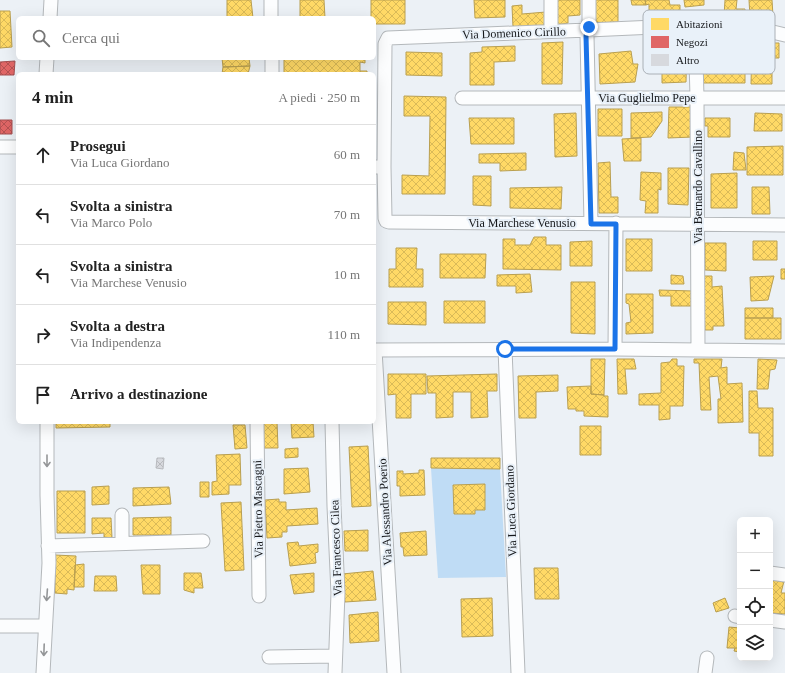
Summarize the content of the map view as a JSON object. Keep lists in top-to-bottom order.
{
  "streets": {
    "street": [
      "Via Domenico Cirillo",
      "Via Guglielmo Pepe",
      "Via Bernardo Cavallino",
      "Via Marchese Venusio",
      "Via Pietro Mascagni",
      "Via Luca Giordano",
      "Via Alessandro Poerio",
      "Via Francesco Cilea"
    ]
  },
  "crossings": [
    ["Via Domenico Cirillo", "Via Marchese Venusio"],
    ["Via Guglielmo Pepe", "Via Bernardo Cavallino"],
    ["Via Bernardo Cavallino", "Via Marchese Venusio"]
  ],
  "legend": ["Abitazioni", "Negozi", "Altro"],
  "page": {
    "search": "Cerca qui",
    "heading": ["4 min", "A piedi · 250 m"],
    "list": [
      ["Prosegui", "Via Luca Giordano", "60 m"],
      ["Svolta a sinistra", "Via Marco Polo", "70 m"],
      ["Svolta a sinistra", "Via Marchese Venusio", "10 m"],
      ["Svolta a destra", "Via Indipendenza", "110 m"],
      "Arrivo a destinazione"
    ],
    "map_buttons": ["+", "−"]
  }
}
